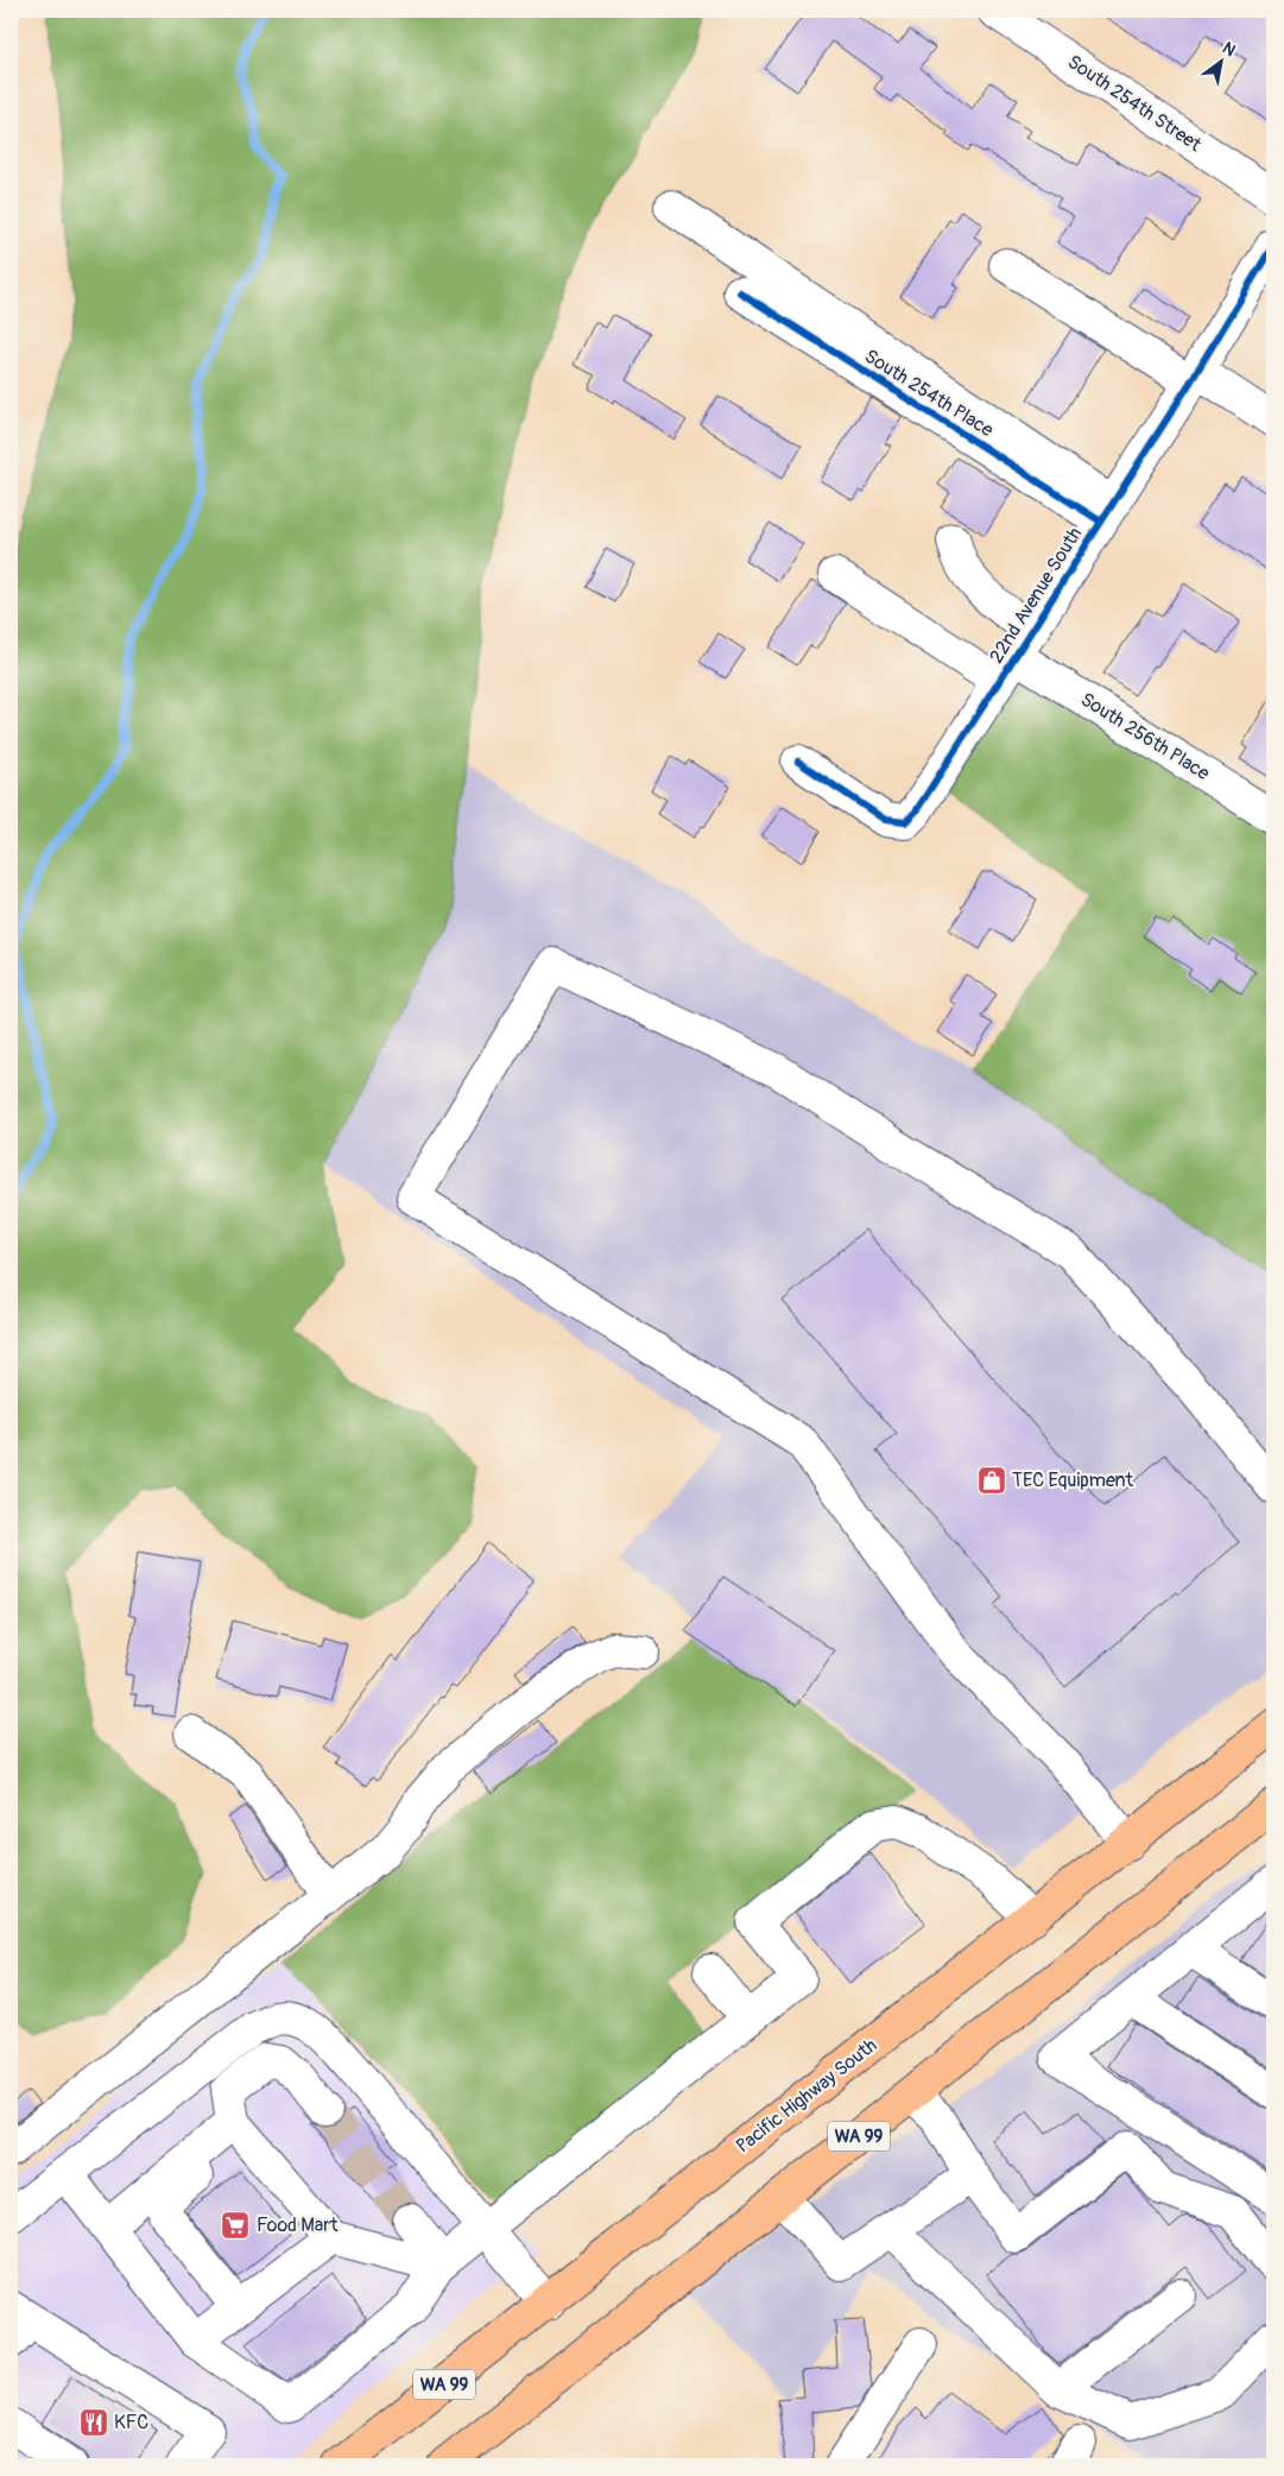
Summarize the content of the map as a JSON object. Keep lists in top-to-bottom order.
{
  "streets": {
    "main road": ["Pacific Highway South", "WA 99"],
    "street": [
      "South 254th Street",
      "South 254th Place",
      "22nd Avenue South",
      "South 256th Place"
    ]
  },
  "crossings": [
    ["South 254th Place", "22nd Avenue South"],
    ["22nd Avenue South", "South 256th Place"]
  ],
  "places": {
    "shop": ["TEC Equipment"],
    "supermarket": ["Food Mart"],
    "restaurant": ["KFC"]
  },
  "north": "top right"
}
